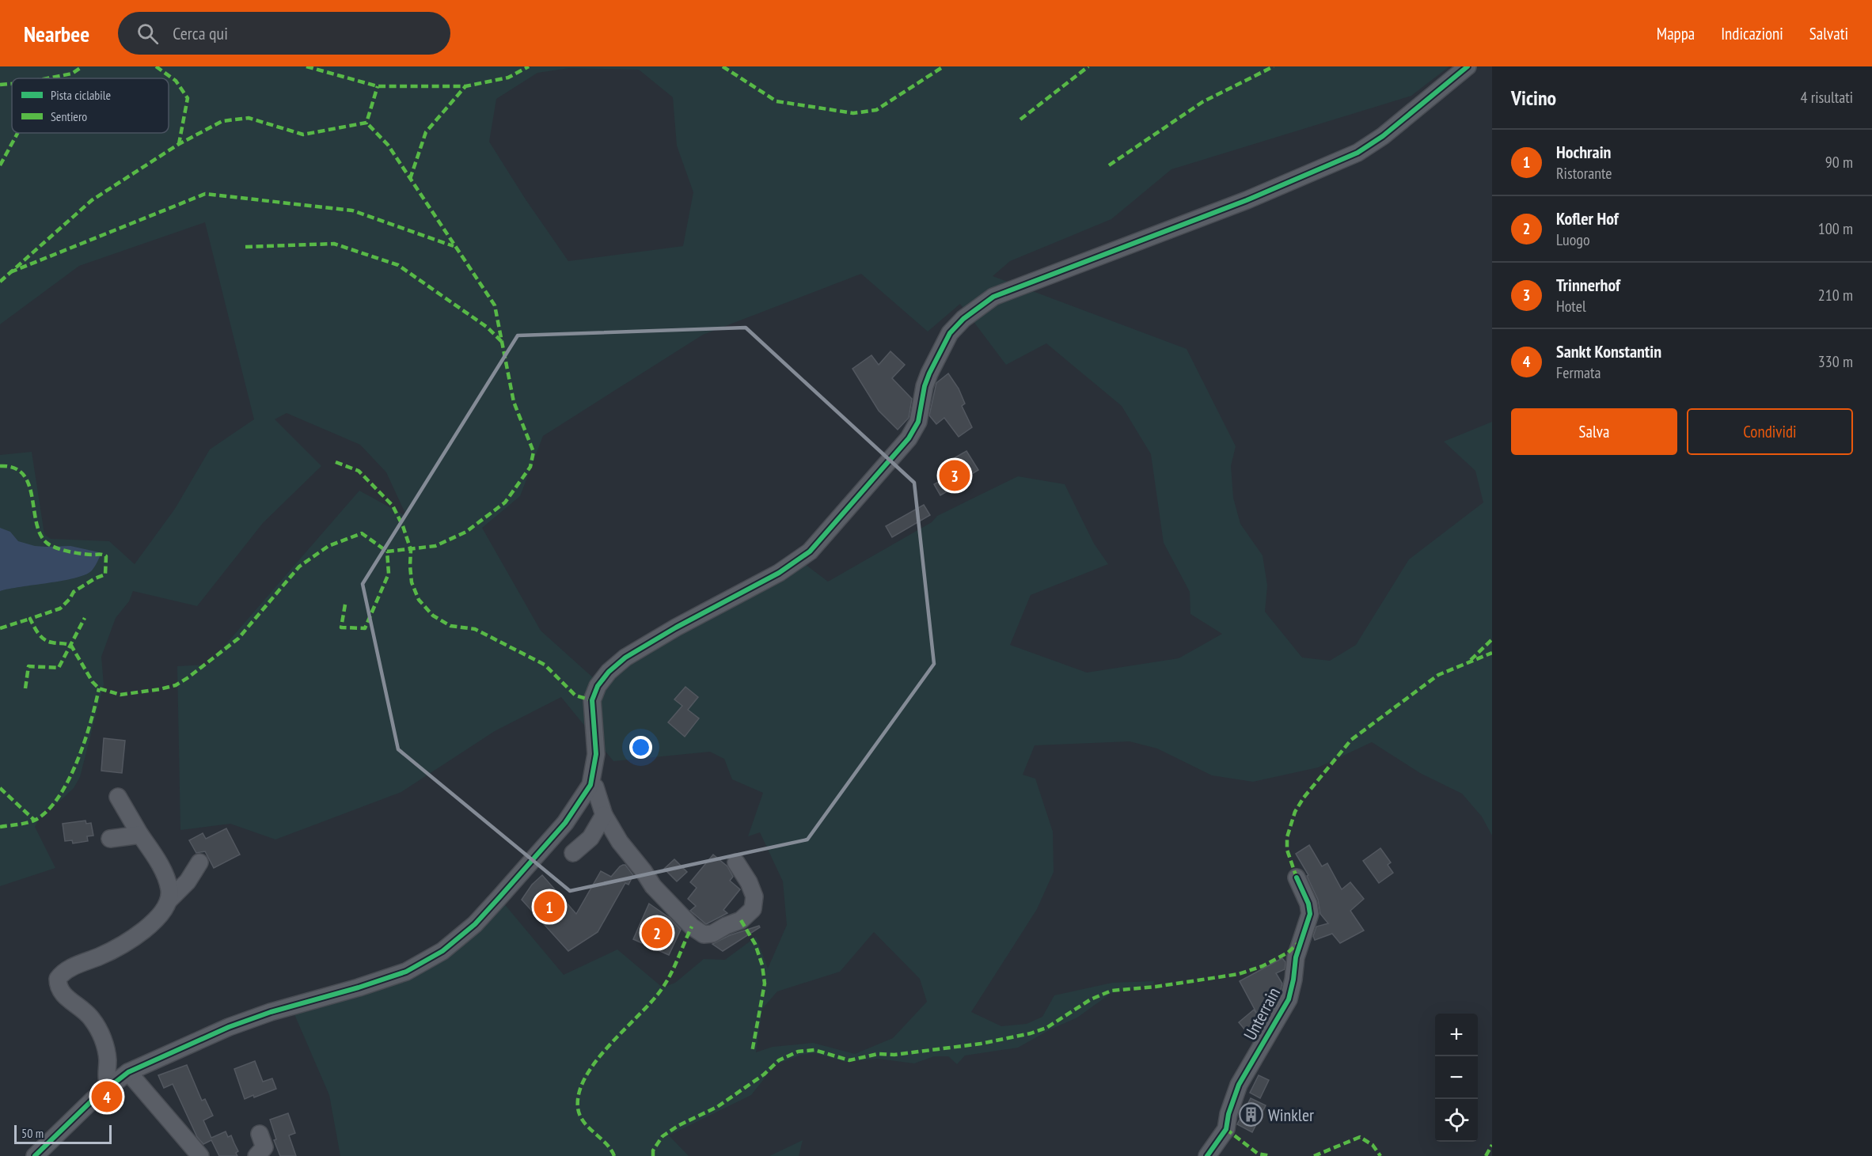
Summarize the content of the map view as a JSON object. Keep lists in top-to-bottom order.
{
  "streets": {
    "street": ["Unterrain"]
  },
  "places": {
    "building": ["Winkler"]
  },
  "legend": ["Pista ciclabile", "Sentiero"],
  "scale_bar": "50 m",
  "page": {
    "header": "Nearbee",
    "search": "Cerca qui",
    "nav": ["Mappa", "Indicazioni", "Salvati"],
    "heading": ["Vicino", "4 risultati"],
    "list": [
      {
        "mark": "1",
        "name": "Hochrain",
        "note": "Ristorante",
        "value": "90 m"
      },
      {
        "mark": "2",
        "name": "Kofler Hof",
        "note": "Luogo",
        "value": "100 m"
      },
      {
        "mark": "3",
        "name": "Trinnerhof",
        "note": "Hotel",
        "value": "210 m"
      },
      {
        "mark": "4",
        "name": "Sankt Konstantin",
        "note": "Fermata",
        "value": "330 m"
      }
    ],
    "buttons": ["Salva", "Condividi"],
    "pins": [
      "3",
      "1",
      "2",
      "4"
    ],
    "map_buttons": ["+", "−"],
    "scale": "50 m"
  }
}
